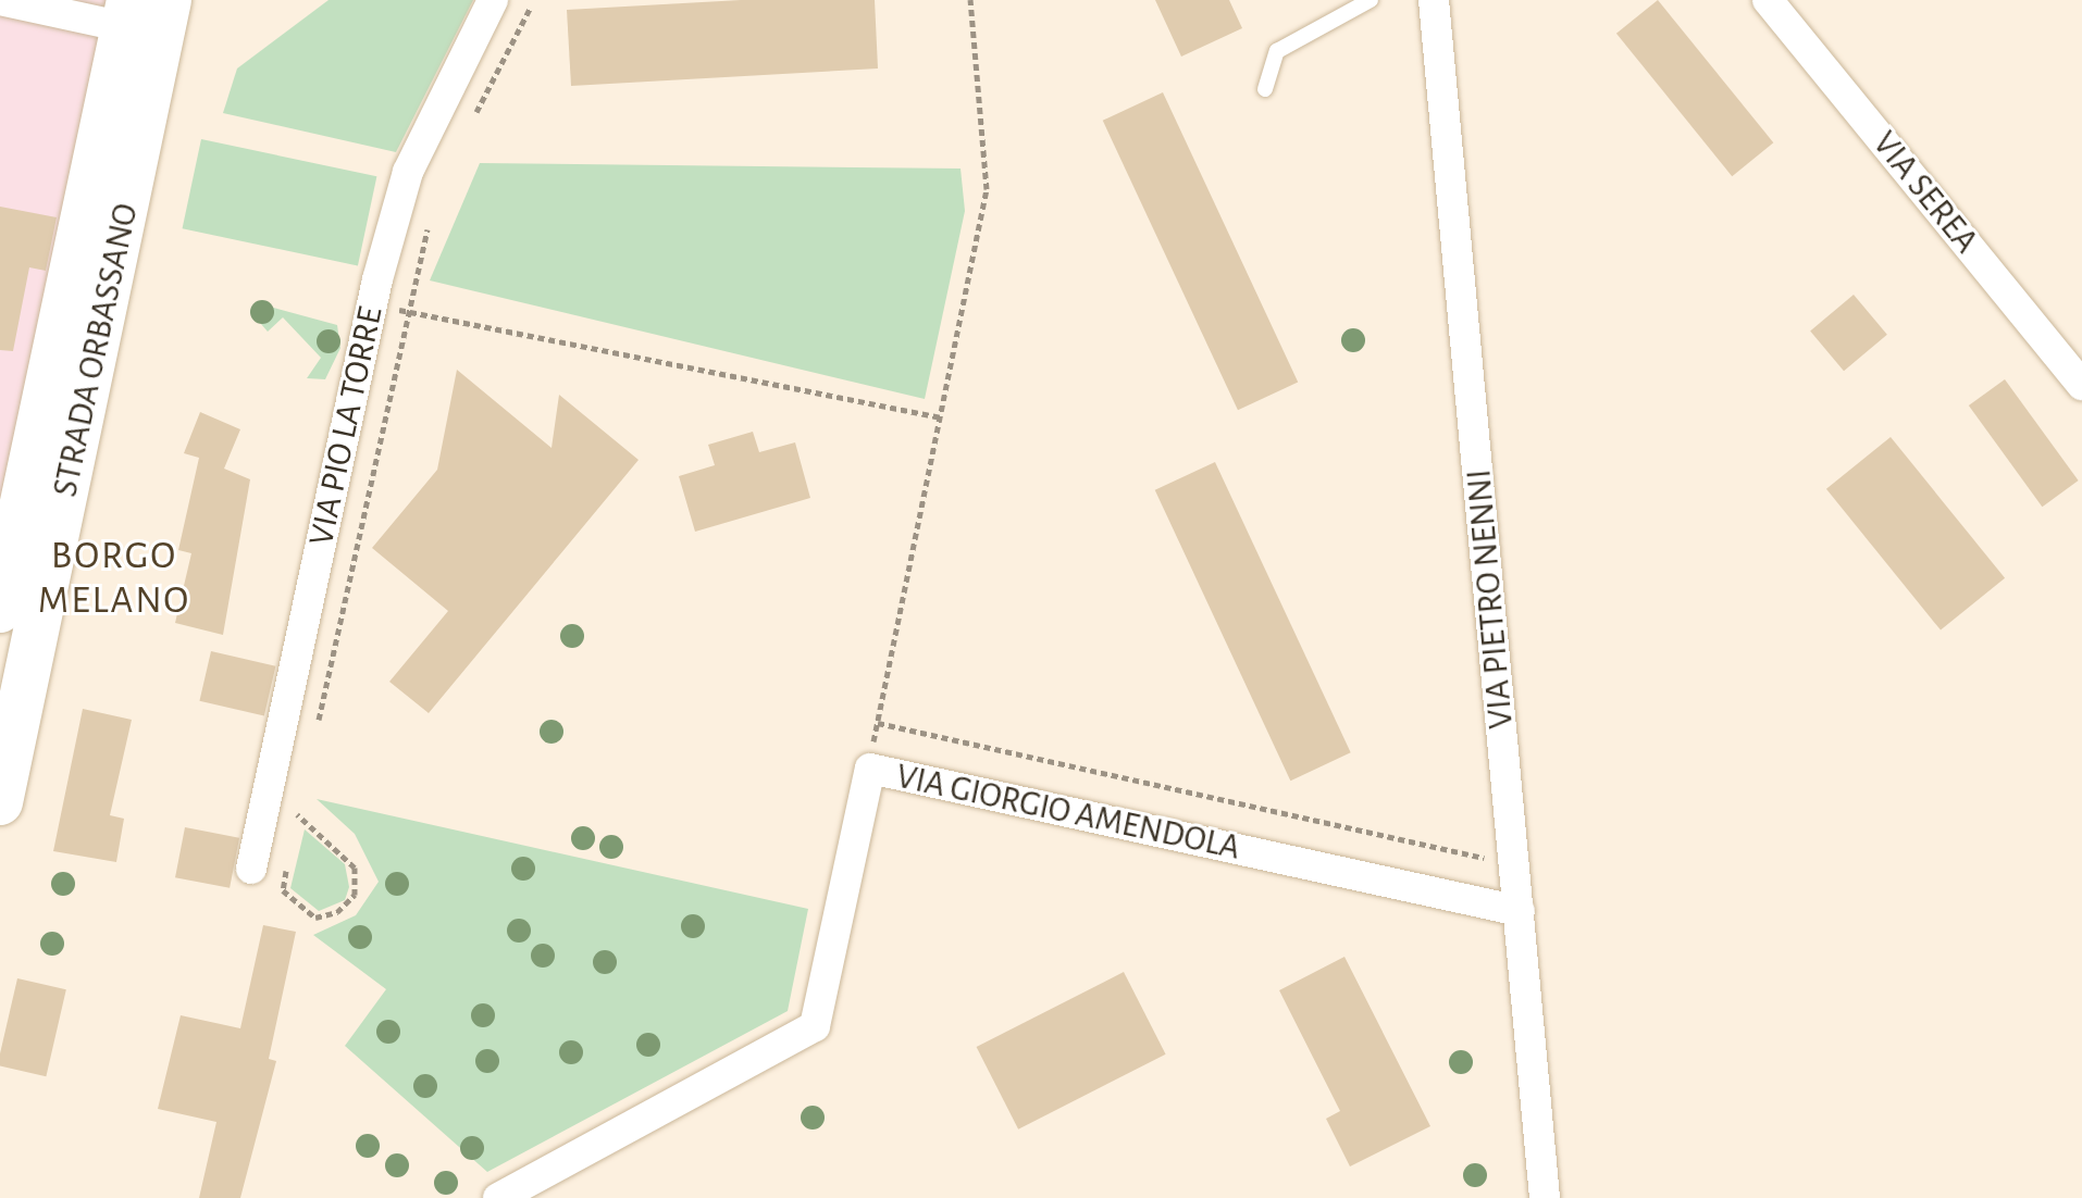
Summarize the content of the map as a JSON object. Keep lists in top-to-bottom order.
{
  "streets": {
    "main road": ["STRADA ORBASSANO"],
    "street": [
      "VIA SEREA",
      "VIA PIO LA TORRE",
      "VIA PIETRO NENNI",
      "VIA GIORGIO AMENDOLA"
    ]
  },
  "crossings": [
    ["VIA PIETRO NENNI", "VIA GIORGIO AMENDOLA"]
  ],
  "districts": ["BORGO MELANO"]
}
